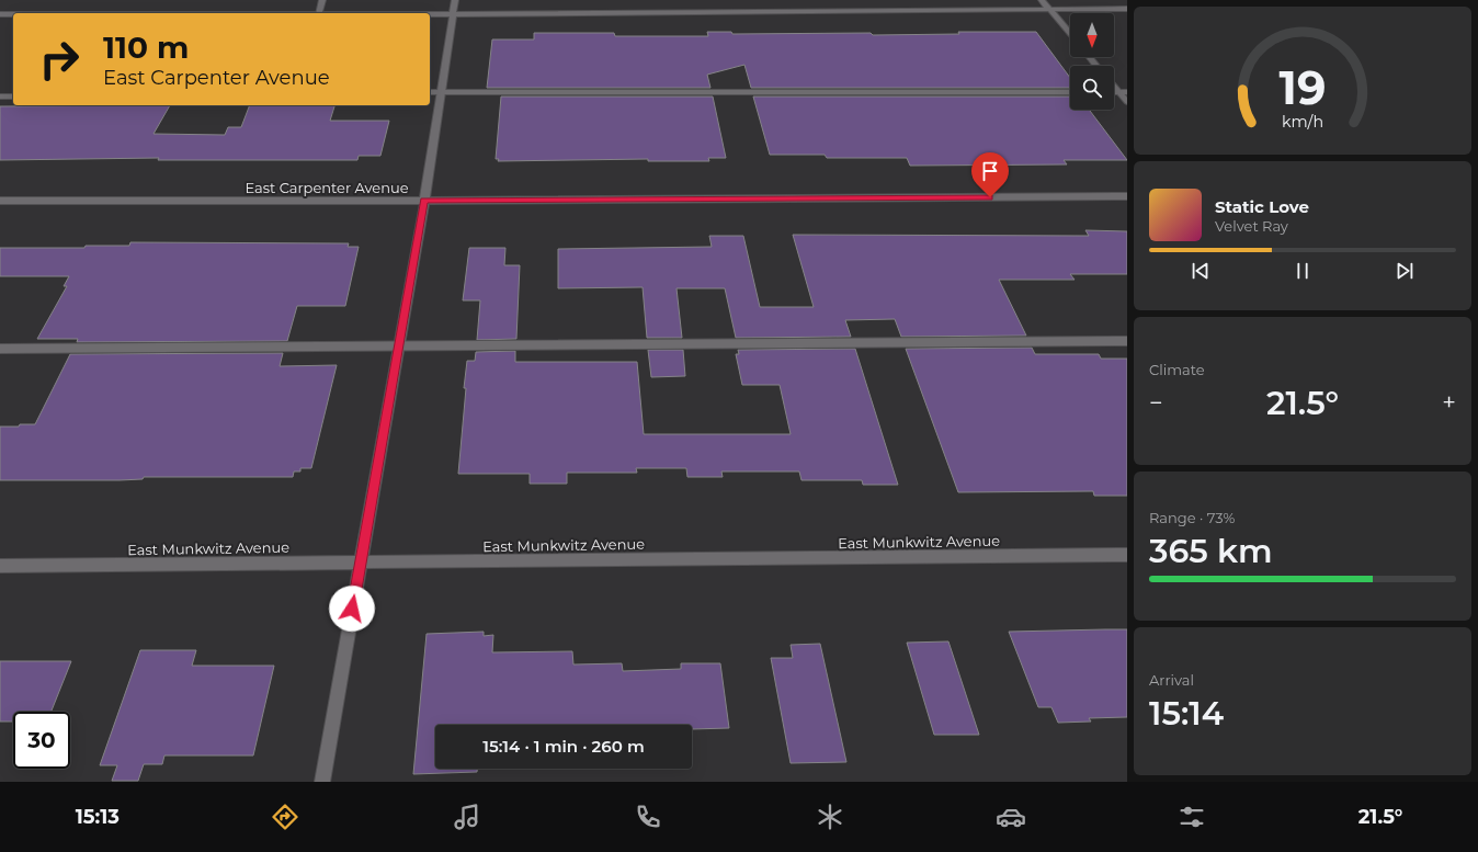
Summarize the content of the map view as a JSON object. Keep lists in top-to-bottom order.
{
  "streets": {
    "street": ["East Carpenter Avenue", "East Munkwitz Avenue"]
  },
  "north": "bottom",
  "page": {
    "turn": ["110 m", "East Carpenter Avenue"],
    "song": ["Static Love", "Velvet Ray"],
    "tile": [
      "Climate",
      ["Range · 73%", "365 km"],
      ["Arrival", "15:14"]
    ],
    "heat": ["−", "21.5°", "+"],
    "limit": "30",
    "trip": "15:14 · 1 min · 260 m",
    "tabs": ["15:13", "21.5°"],
    "gauge": ["19", "km/h"]
  }
}
